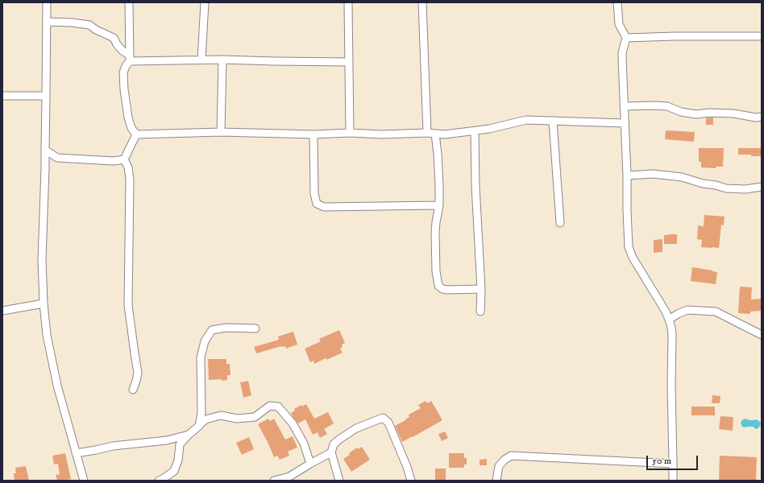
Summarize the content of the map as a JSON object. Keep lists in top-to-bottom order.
{
  "scale_bar": "50 m"
}
